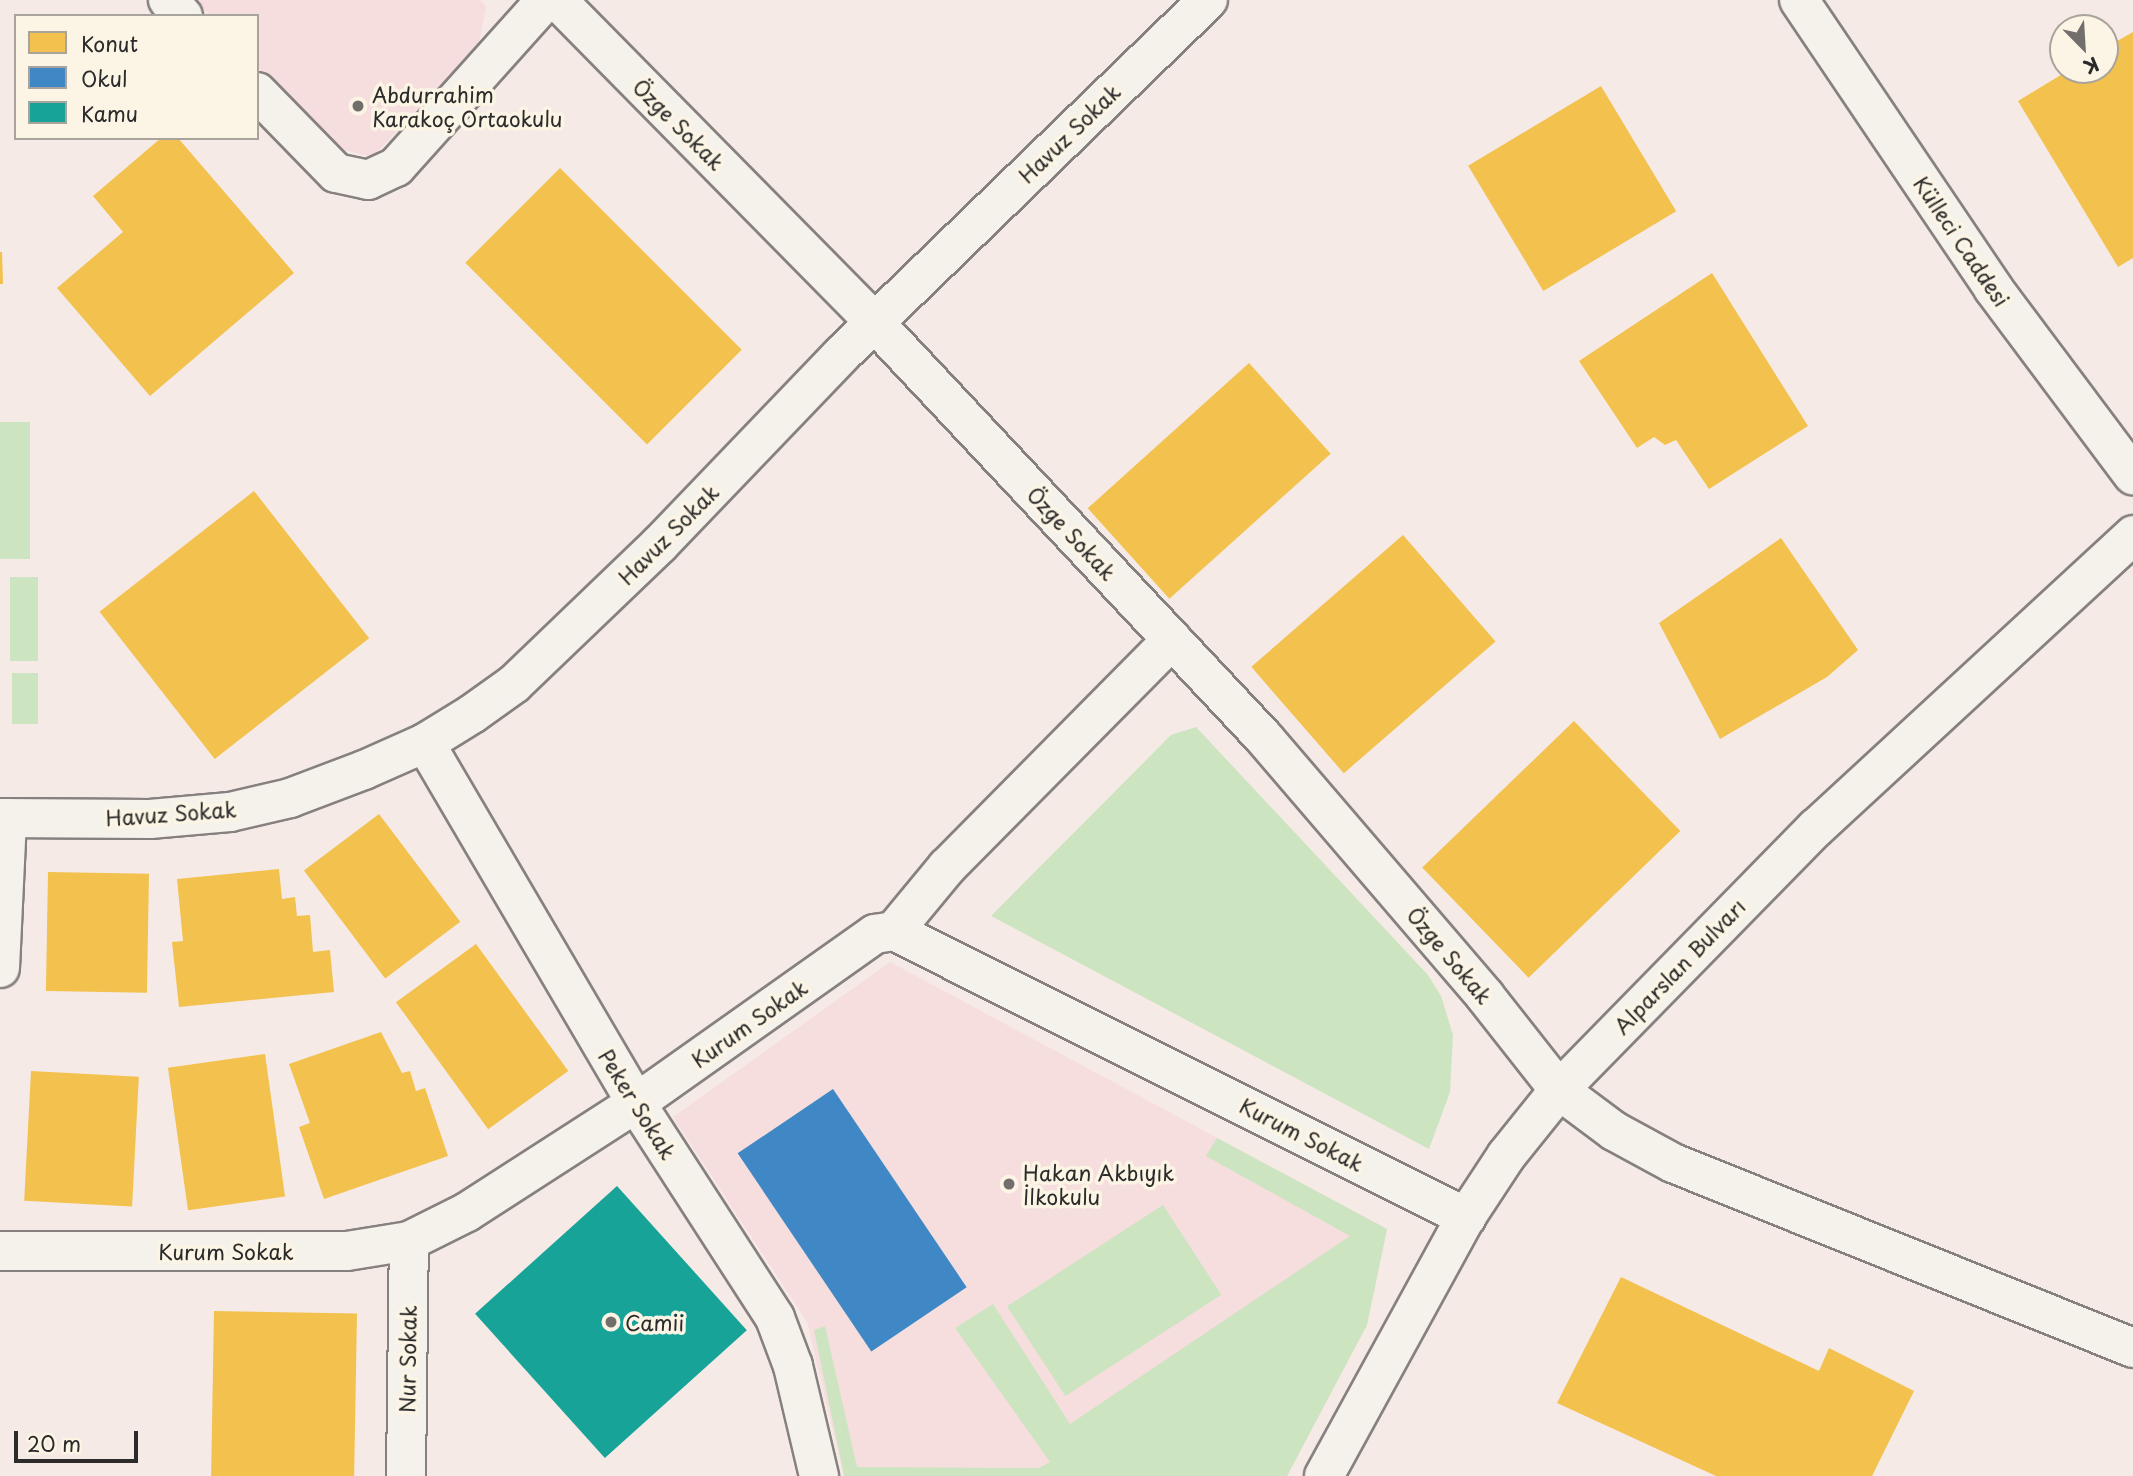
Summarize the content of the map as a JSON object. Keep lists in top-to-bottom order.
{
  "streets": {
    "street": [
      "Özge Sokak",
      "Havuz Sokak",
      "Külleci Caddesi",
      "Alparslan Bulvarı",
      "Kurum Sokak",
      "Peker Sokak",
      "Nur Sokak"
    ]
  },
  "crossings": [
    ["Özge Sokak", "Havuz Sokak"],
    ["Özge Sokak", "Alparslan Bulvarı"],
    ["Havuz Sokak", "Peker Sokak"],
    ["Alparslan Bulvarı", "Kurum Sokak"],
    ["Kurum Sokak", "Peker Sokak"],
    ["Kurum Sokak", "Nur Sokak"]
  ],
  "places": ["Abdurrahim Karakoç Ortaokulu", "Hakan Akbıyık İlkokulu", "Camii"],
  "legend": ["Konut", "Okul", "Kamu"],
  "scale_bar": "20 m",
  "north": "bottom right"
}
